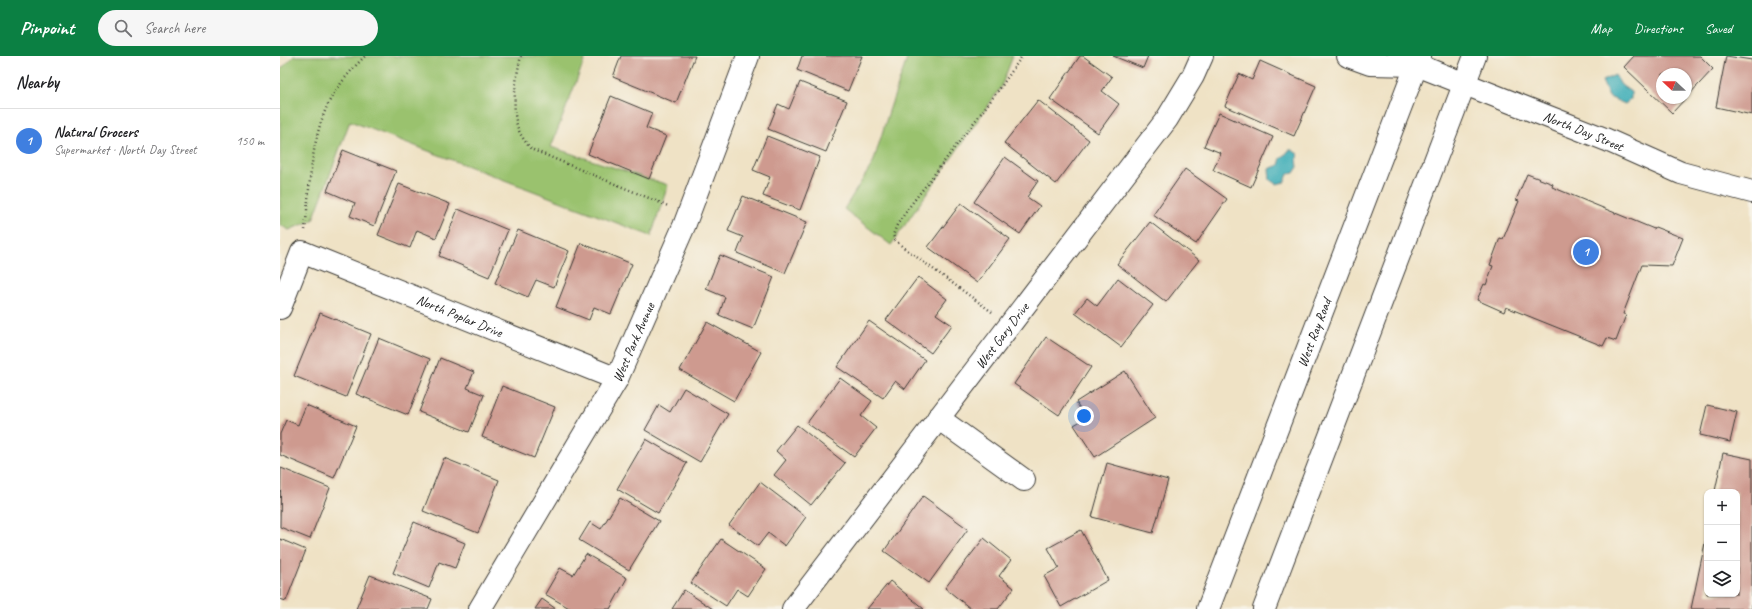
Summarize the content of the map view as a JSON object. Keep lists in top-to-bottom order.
{
  "streets": {
    "street": [
      "North Day Street",
      "North Poplar Drive",
      "West Ray Road",
      "West Gary Drive",
      "West Park Avenue"
    ]
  },
  "crossings": [
    ["North Day Street", "West Ray Road"],
    ["North Poplar Drive", "West Park Avenue"]
  ],
  "north": "left",
  "page": {
    "header": "Pinpoint",
    "search": "Search here",
    "nav": ["Map", "Directions", "Saved"],
    "heading": "Nearby",
    "list": [
      {
        "mark": "1",
        "name": "Natural Grocers",
        "note": "Supermarket · North Day Street",
        "value": "150 m"
      }
    ],
    "pins": "1",
    "map_buttons": ["+", "−"]
  }
}
